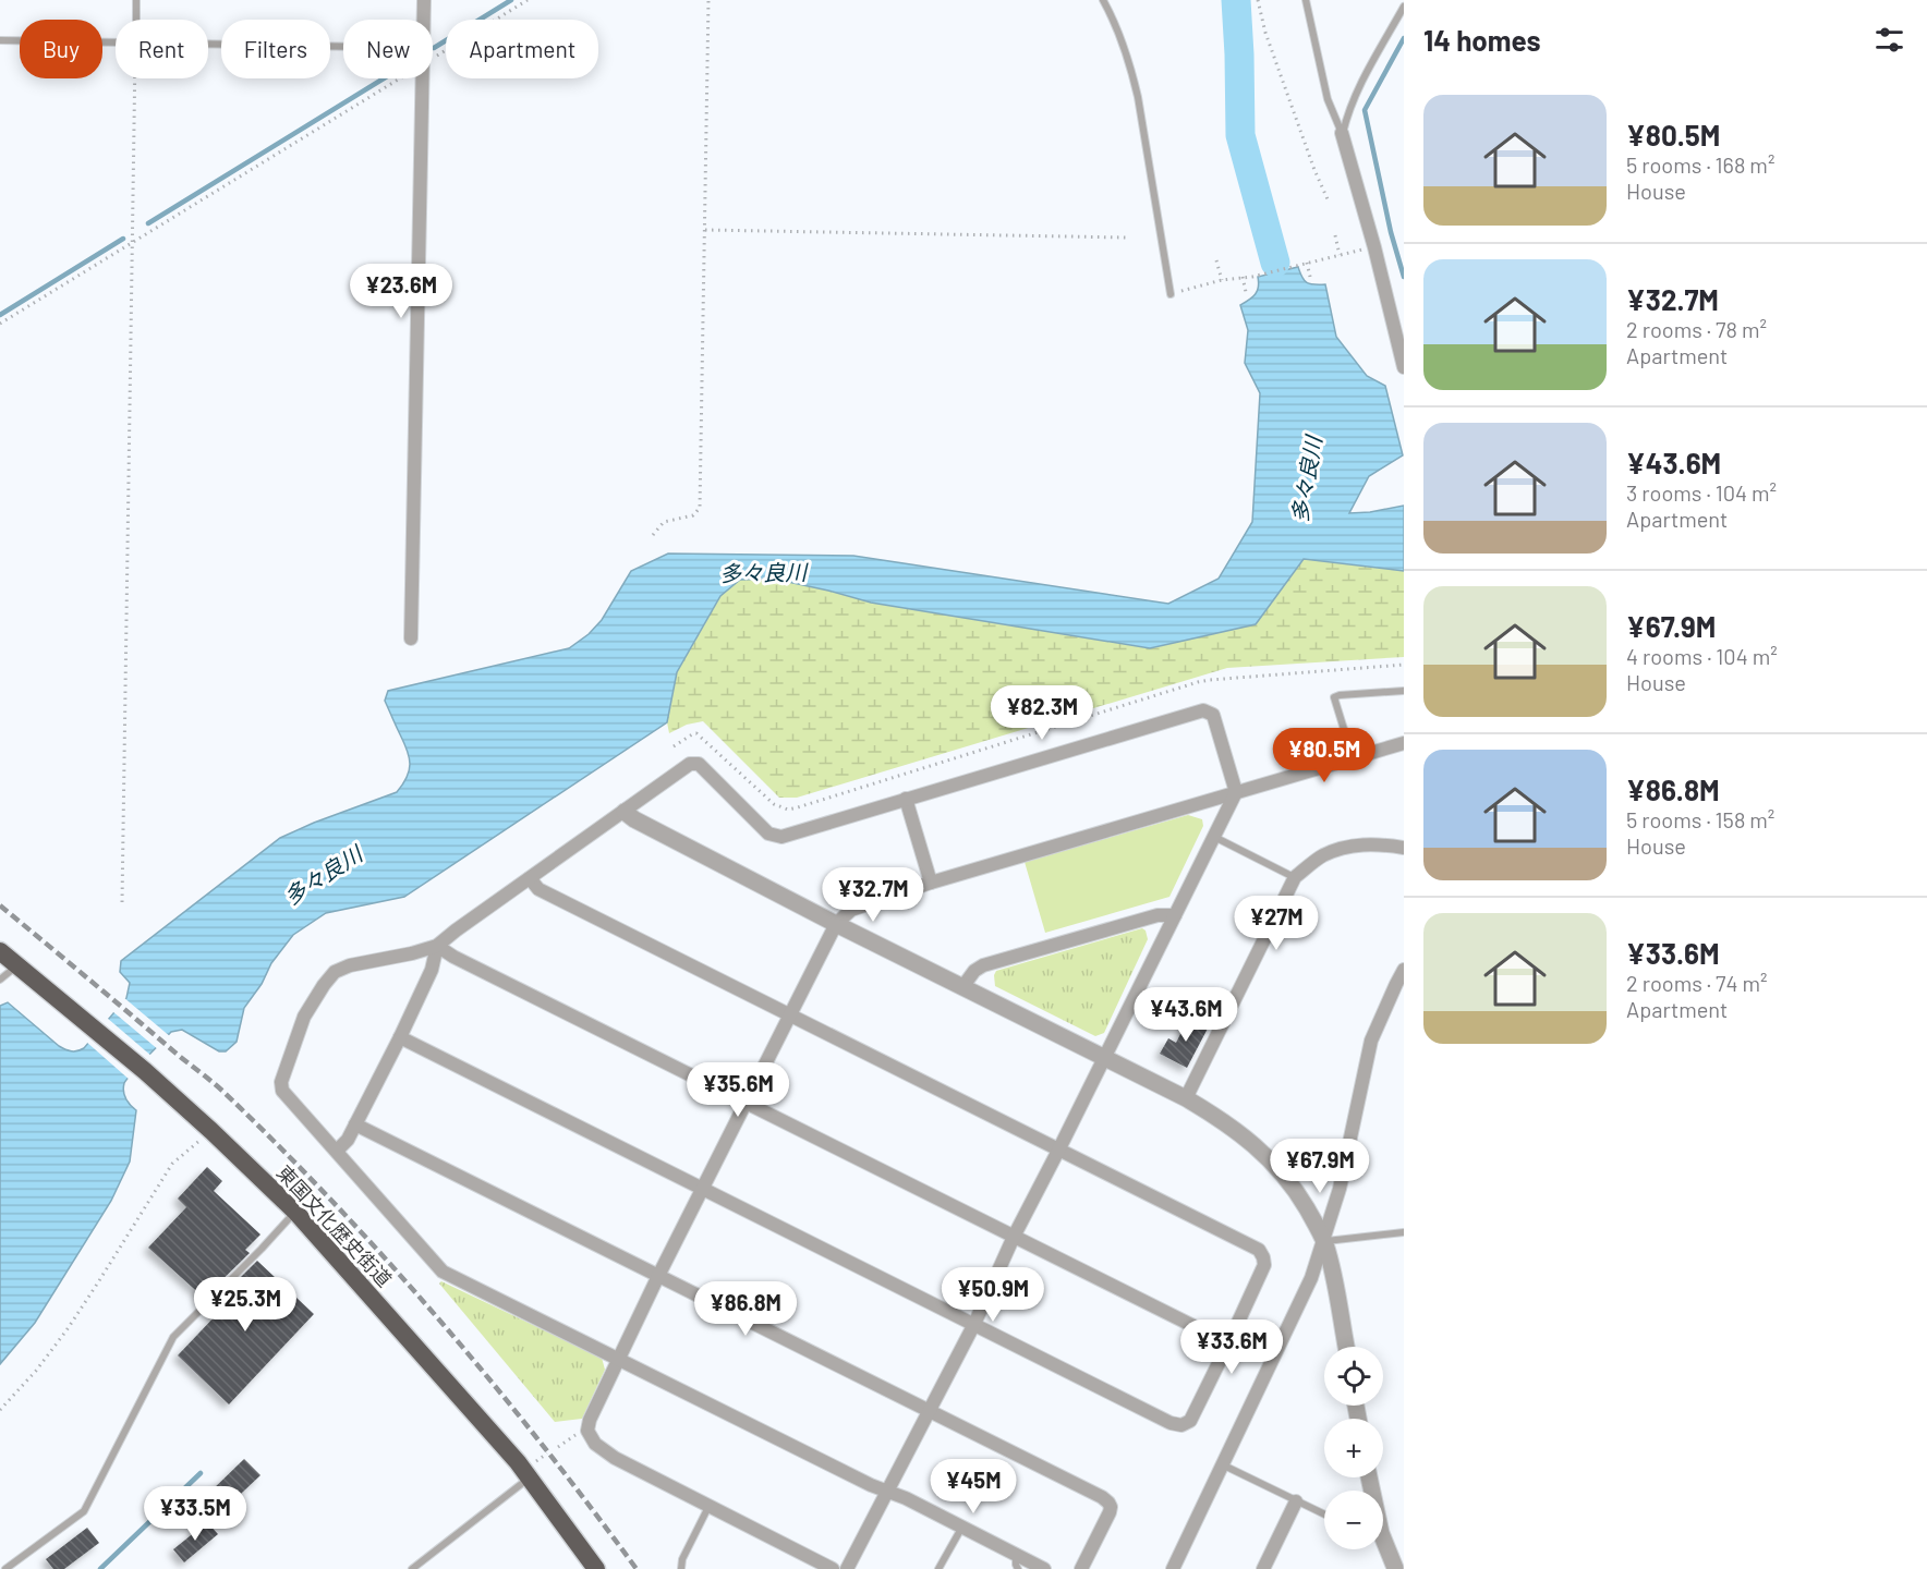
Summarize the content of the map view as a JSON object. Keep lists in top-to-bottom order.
{
  "streets": {
    "highway": ["東国文化歴史街道"]
  },
  "water": ["多々良川"],
  "page": {
    "heading": "14 homes",
    "chip": [
      "Buy",
      "Rent",
      "Filters",
      "New",
      "Apartment"
    ],
    "list": [
      {
        "name": "¥80.5M",
        "note": "5 rooms · 168 m² · House"
      },
      {
        "name": "¥32.7M",
        "note": "2 rooms · 78 m² · Apartment"
      },
      {
        "name": "¥43.6M",
        "note": "3 rooms · 104 m² · Apartment"
      },
      {
        "name": "¥67.9M",
        "note": "4 rooms · 104 m² · House"
      },
      {
        "name": "¥86.8M",
        "note": "5 rooms · 158 m² · House"
      },
      {
        "name": "¥33.6M",
        "note": "2 rooms · 74 m² · Apartment"
      }
    ],
    "price": [
      "¥23.6M",
      "¥82.3M",
      "¥80.5M",
      "¥32.7M",
      "¥27M",
      "¥43.6M",
      "¥35.6M",
      "¥67.9M",
      "¥50.9M",
      "¥25.3M",
      "¥86.8M",
      "¥33.6M",
      "¥45M",
      "¥33.5M"
    ],
    "map_buttons": ["+", "−"]
  }
}
